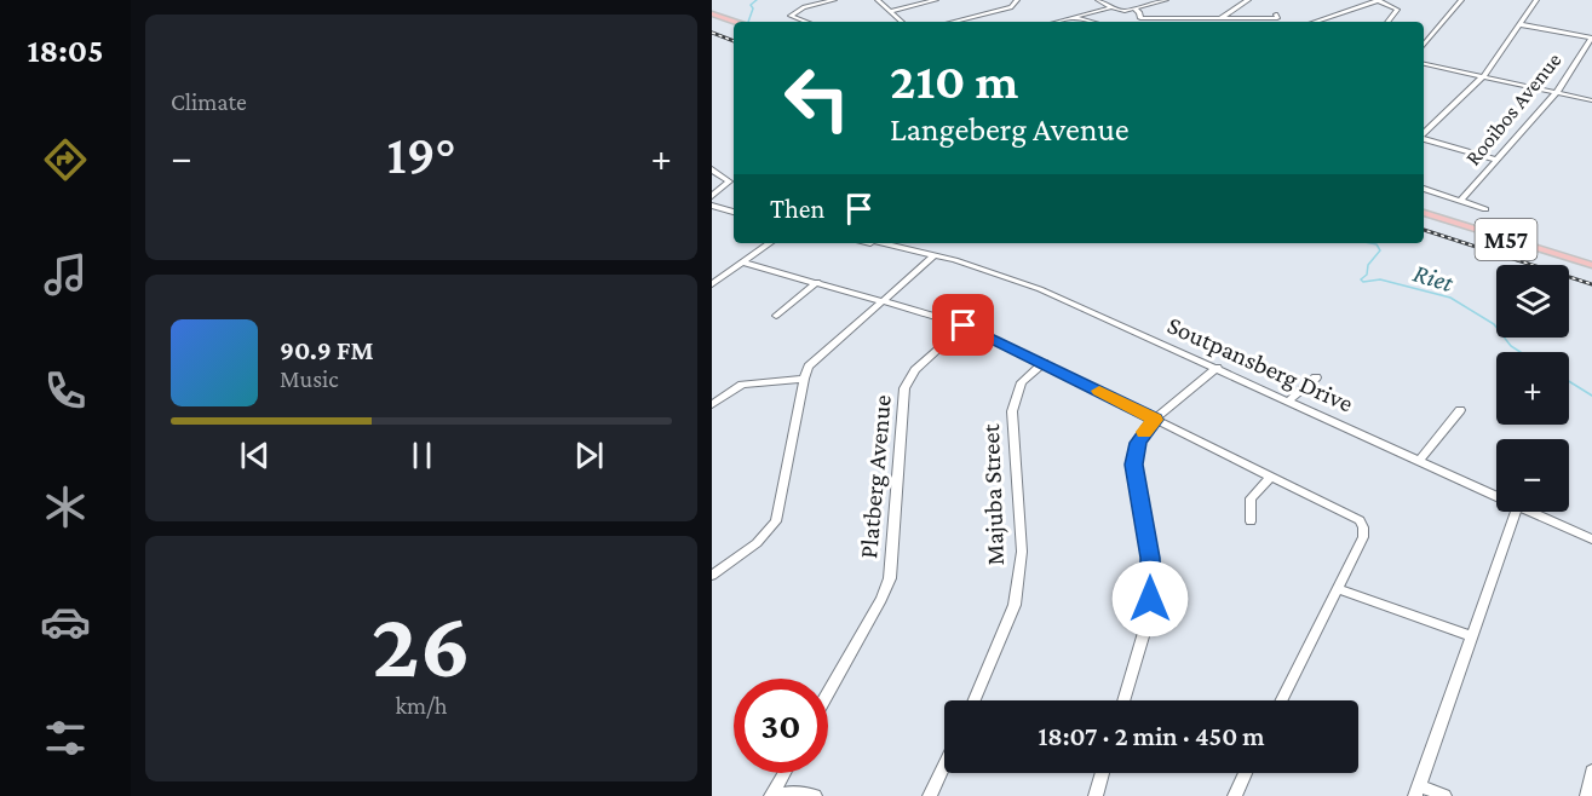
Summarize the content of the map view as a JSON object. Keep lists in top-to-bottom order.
{
  "streets": {
    "main road": ["M57"],
    "street": [
      "Rooibos Avenue",
      "Soutpansberg Drive",
      "Platberg Avenue",
      "Majuba Street"
    ]
  },
  "water": ["Riet"],
  "page": {
    "tabs": "18:05",
    "tile": [
      "Climate",
      ["26", "km/h"]
    ],
    "turn": ["210 m", "Langeberg Avenue"],
    "heat": ["−", "19°", "+"],
    "then": "Then",
    "map_buttons": ["+", "−"],
    "song": ["90.9 FM", "Music"],
    "limit": "30",
    "trip": "18:07 · 2 min · 450 m"
  }
}
